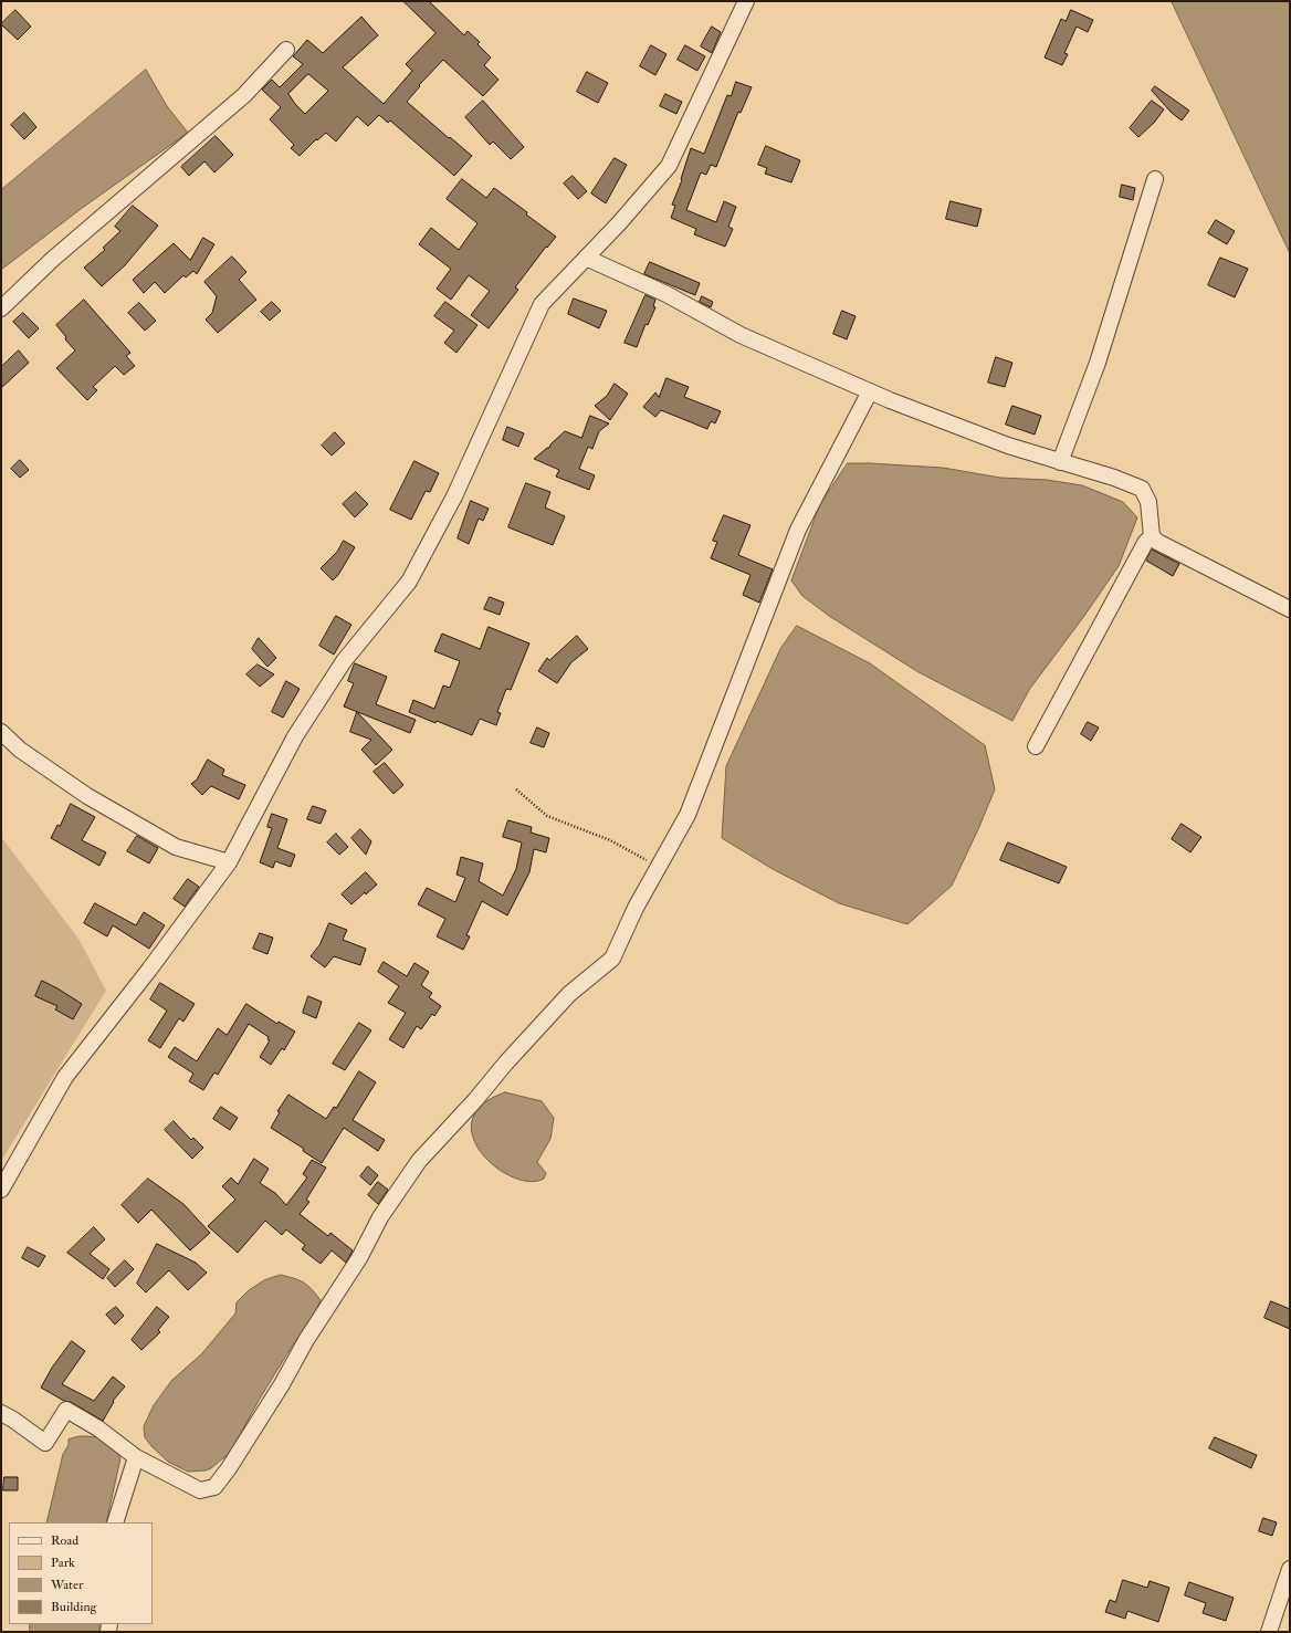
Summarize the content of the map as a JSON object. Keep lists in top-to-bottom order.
{
  "legend": [
    "Road",
    "Park",
    "Water",
    "Building"
  ]
}
